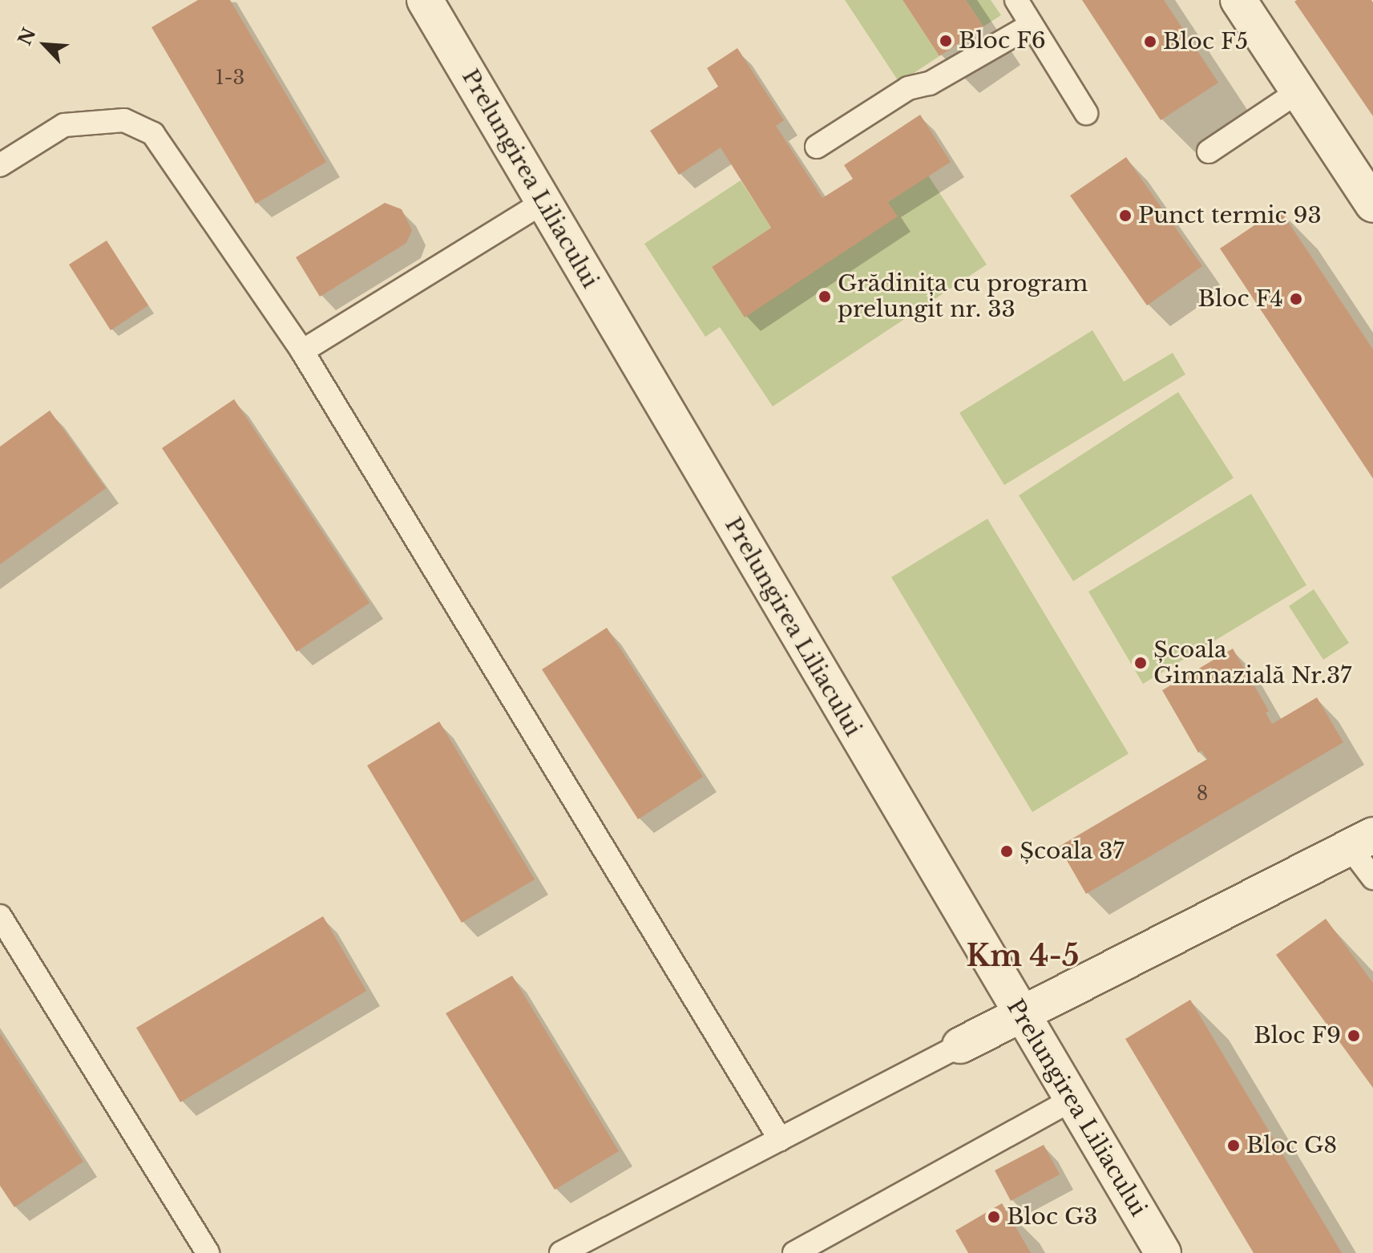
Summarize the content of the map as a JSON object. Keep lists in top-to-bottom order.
{
  "streets": {
    "street": ["Prelungirea Liliacului"]
  },
  "districts": ["Km 4-5"],
  "places": [
    "Bloc F6",
    "Bloc F5",
    "Punct termic 93",
    "Grădinița cu program prelungit nr. 33",
    "Bloc F4",
    "Școala Gimnazială Nr.37",
    "Școala 37",
    "Bloc F9",
    "Bloc G8",
    "Bloc G3"
  ],
  "house_numbers": ["1-3", "8"],
  "north": "top left"
}
